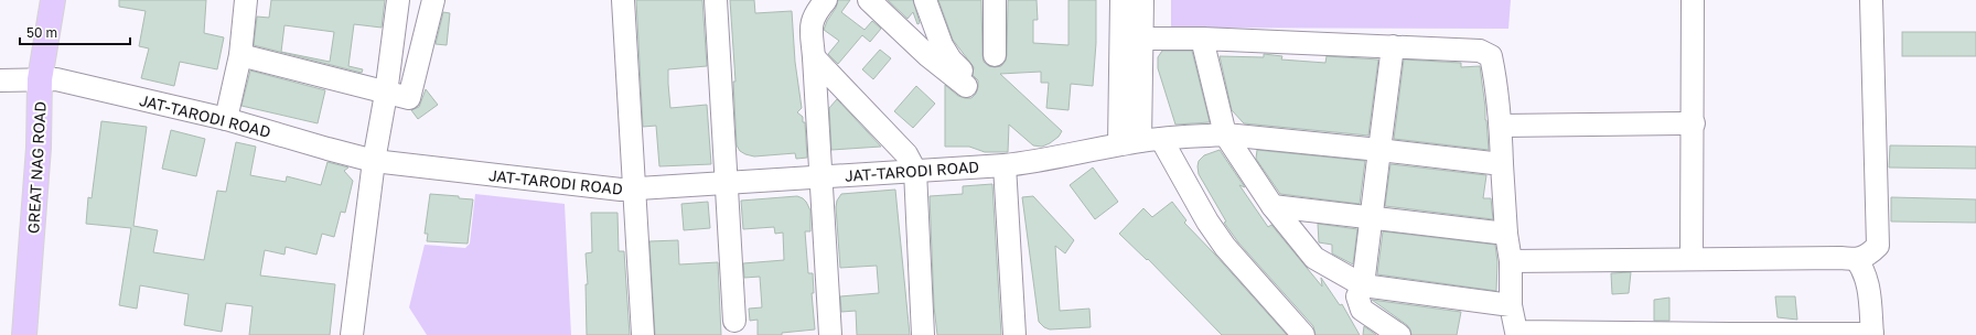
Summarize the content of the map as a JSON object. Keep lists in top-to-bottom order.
{
  "streets": {
    "main road": ["GREAT NAG ROAD"],
    "street": ["JAT-TARODI ROAD"]
  },
  "crossings": [
    ["JAT-TARODI ROAD", "GREAT NAG ROAD"]
  ],
  "scale_bar": "50 m"
}
